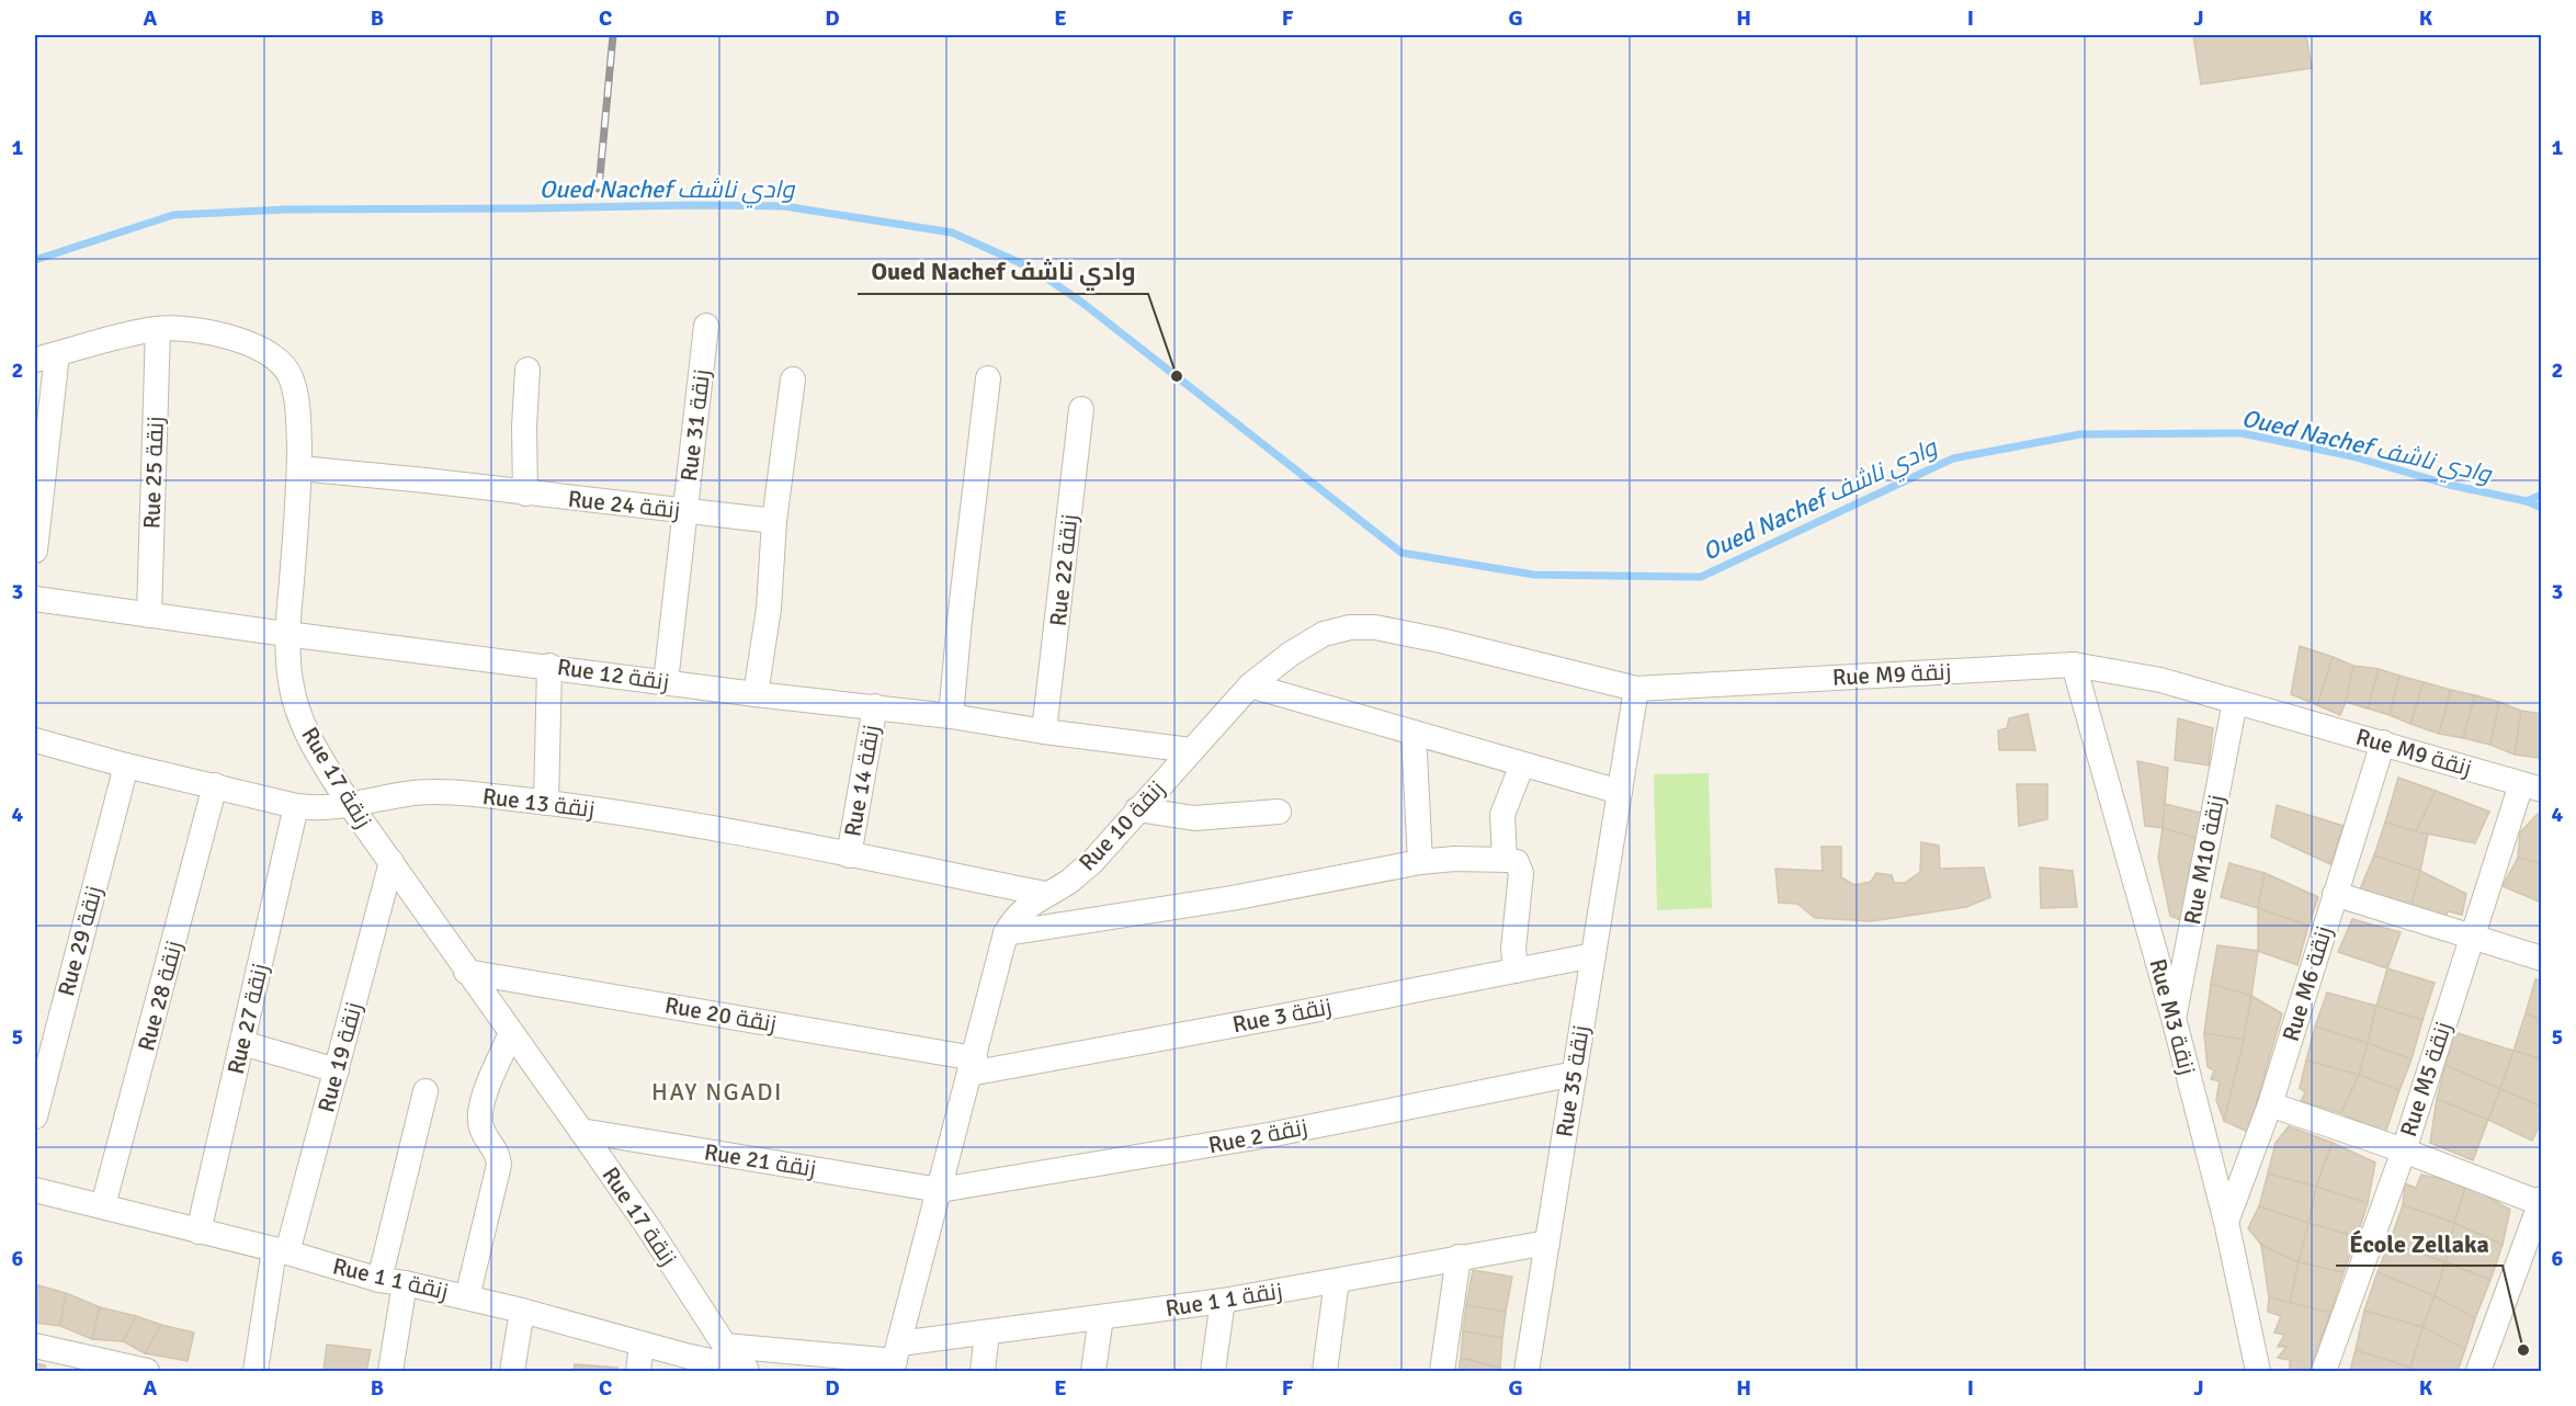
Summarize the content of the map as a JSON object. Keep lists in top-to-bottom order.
{
  "streets": {
    "street": [
      "Rue 31 زنقة",
      "Rue 25 زنقة",
      "Rue 24 زنقة",
      "Rue 22 زنقة",
      "Rue 12 زنقة",
      "Rue M9 زنقة",
      "Rue 17 زنقة",
      "Rue 14 زنقة",
      "Rue 13 زنقة",
      "Rue 10 زنقة",
      "Rue M10 زنقة",
      "Rue 29 زنقة",
      "Rue M6 زنقة",
      "Rue 28 زنقة",
      "Rue 20 زنقة",
      "Rue 3 زنقة",
      "Rue M3 زنقة",
      "Rue 27 زنقة",
      "Rue 19 زنقة",
      "Rue M5 زنقة",
      "Rue 35 زنقة",
      "Rue 2 زنقة",
      "Rue 21 زنقة",
      "Rue 1 زنقة 1"
    ]
  },
  "crossings": [
    ["Rue 31 زنقة", "Rue 24 زنقة"],
    ["Rue 31 زنقة", "Rue 12 زنقة"],
    ["Rue 25 زنقة", "Rue 12 زنقة"],
    ["Rue 25 زنقة", "Rue 17 زنقة"],
    ["Rue 24 زنقة", "Rue 17 زنقة"],
    ["Rue 22 زنقة", "Rue 12 زنقة"],
    ["Rue 12 زنقة", "Rue 17 زنقة"],
    ["Rue 12 زنقة", "Rue 14 زنقة"],
    ["Rue 12 زنقة", "Rue 10 زنقة"],
    ["Rue M9 زنقة", "Rue 10 زنقة"],
    ["Rue M9 زنقة", "Rue M10 زنقة"],
    ["Rue M9 زنقة", "Rue M6 زنقة"],
    ["Rue M9 زنقة", "Rue M3 زنقة"],
    ["Rue M9 زنقة", "Rue M5 زنقة"],
    ["Rue M9 زنقة", "Rue 35 زنقة"],
    ["Rue 17 زنقة", "Rue 13 زنقة"],
    ["Rue 17 زنقة", "Rue 20 زنقة"],
    ["Rue 17 زنقة", "Rue 19 زنقة"],
    ["Rue 17 زنقة", "Rue 21 زنقة"],
    ["Rue 17 زنقة", "Rue 1 زنقة 1"],
    ["Rue 14 زنقة", "Rue 13 زنقة"],
    ["Rue 13 زنقة", "Rue 10 زنقة"],
    ["Rue 13 زنقة", "Rue 29 زنقة"],
    ["Rue 13 زنقة", "Rue 28 زنقة"],
    ["Rue 13 زنقة", "Rue 27 زنقة"],
    ["Rue 10 زنقة", "Rue 20 زنقة"],
    ["Rue 10 زنقة", "Rue 3 زنقة"],
    ["Rue 10 زنقة", "Rue 2 زنقة"],
    ["Rue 10 زنقة", "Rue 21 زنقة"],
    ["Rue 10 زنقة", "Rue 1 زنقة 1"],
    ["Rue M10 زنقة", "Rue M3 زنقة"],
    ["Rue M6 زنقة", "Rue M3 زنقة"],
    ["Rue 28 زنقة", "Rue 1 زنقة 1"],
    ["Rue 20 زنقة", "Rue 3 زنقة"],
    ["Rue 3 زنقة", "Rue 35 زنقة"],
    ["Rue 27 زنقة", "Rue 1 زنقة 1"],
    ["Rue 19 زنقة", "Rue 1 زنقة 1"],
    ["Rue 35 زنقة", "Rue 2 زنقة"],
    ["Rue 35 زنقة", "Rue 1 زنقة 1"],
    ["Rue 2 زنقة", "Rue 21 زنقة"]
  ],
  "districts": ["HAY NGADI"],
  "water": ["Oued Nachef وادي ناشف"],
  "places": ["Oued Nachef وادي ناشف", "École Zellaka"],
  "grid": {
    "columns": [
      "A",
      "B",
      "C",
      "D",
      "E",
      "F",
      "G",
      "H",
      "I",
      "J",
      "K"
    ],
    "rows": [
      "1",
      "2",
      "3",
      "4",
      "5",
      "6"
    ]
  }
}
